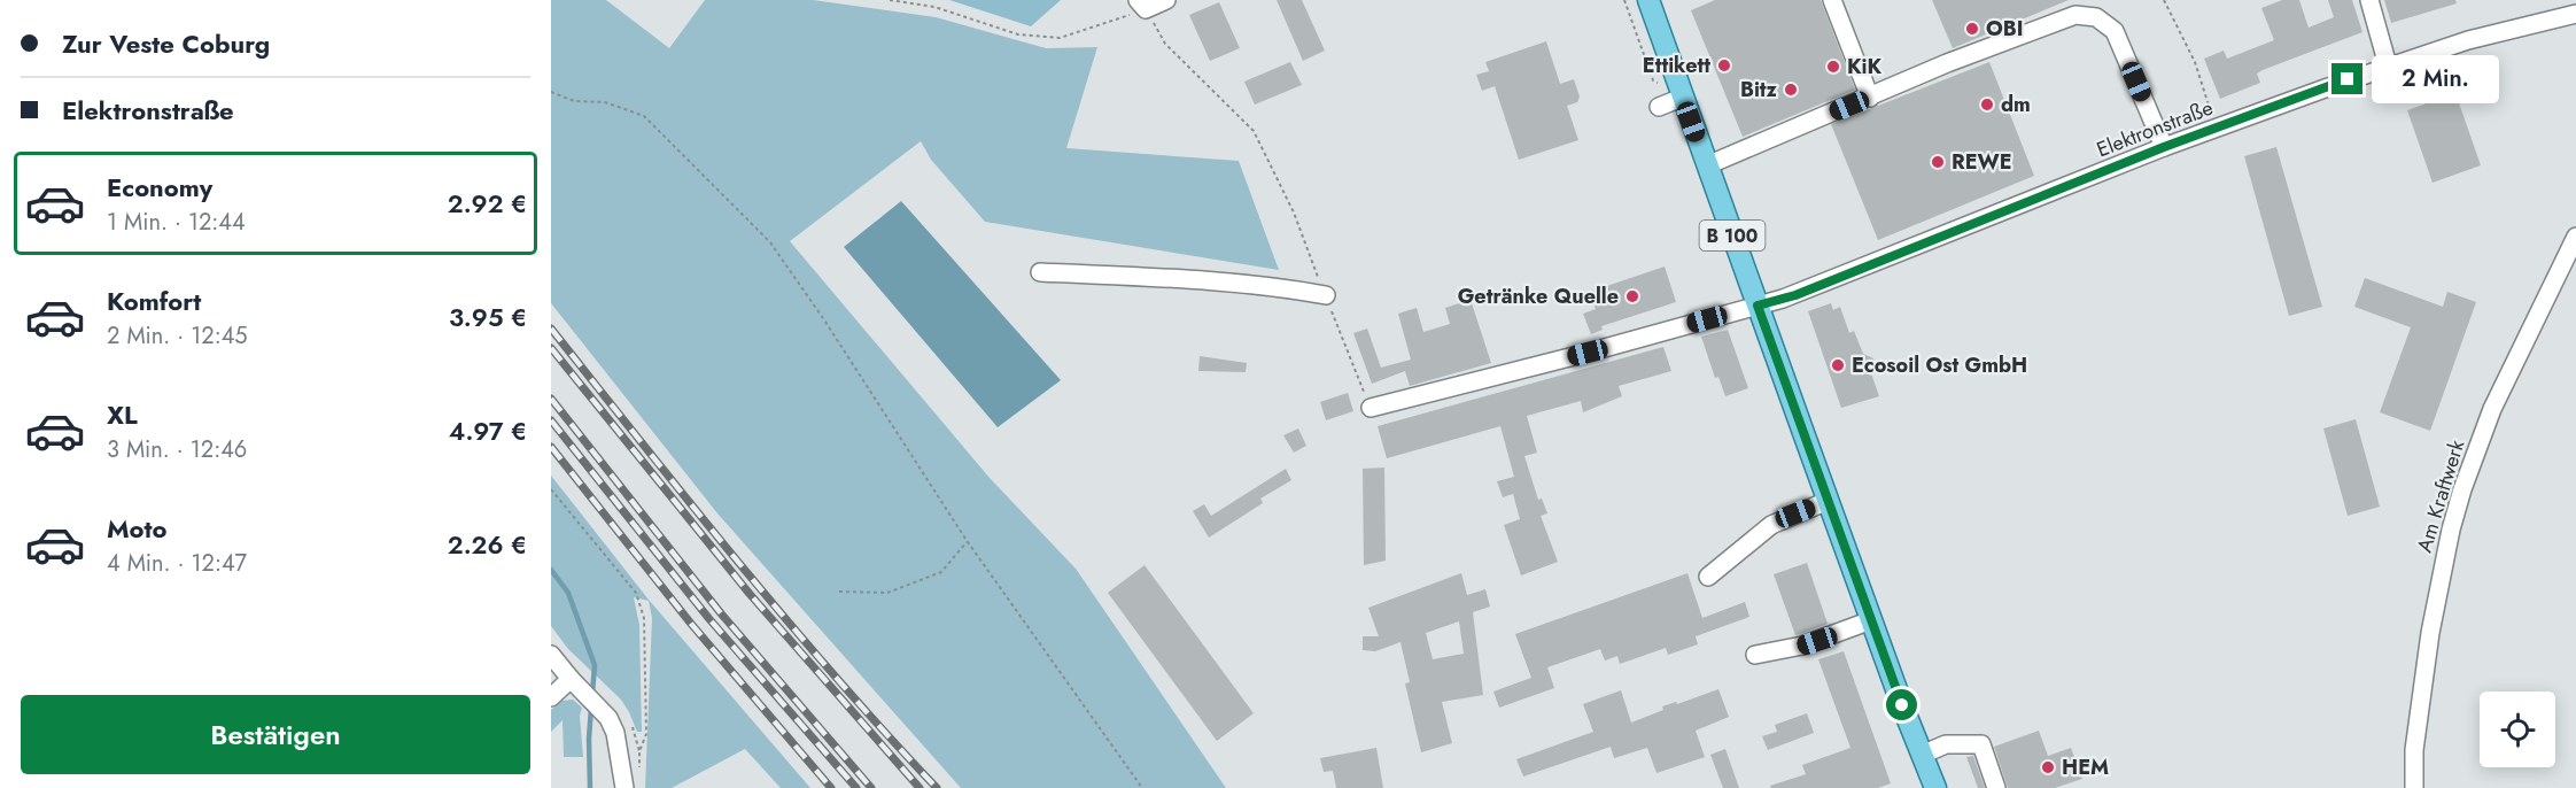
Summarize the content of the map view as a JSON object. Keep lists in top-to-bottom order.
{
  "streets": {
    "main road": ["B 100"],
    "street": ["Elektronstraße", "Am Kraftwerk"]
  },
  "crossings": [
    ["Elektronstraße", "B 100"]
  ],
  "places": [
    "OBI",
    "Ettikett",
    "KiK",
    "Bitz",
    "dm",
    "REWE",
    "Getränke Quelle",
    "Ecosoil Ost GmbH",
    "HEM"
  ],
  "page": {
    "banner": ["Zur Veste Coburg", "Elektronstraße"],
    "bubble": "2 Min.",
    "list": [
      {
        "name": "Economy",
        "note": "1 Min. · 12:44",
        "value": "2.92 €"
      },
      {
        "name": "Komfort",
        "note": "2 Min. · 12:45",
        "value": "3.95 €"
      },
      {
        "name": "XL",
        "note": "3 Min. · 12:46",
        "value": "4.97 €"
      },
      {
        "name": "Moto",
        "note": "4 Min. · 12:47",
        "value": "2.26 €"
      }
    ],
    "buttons": "Bestätigen"
  }
}
